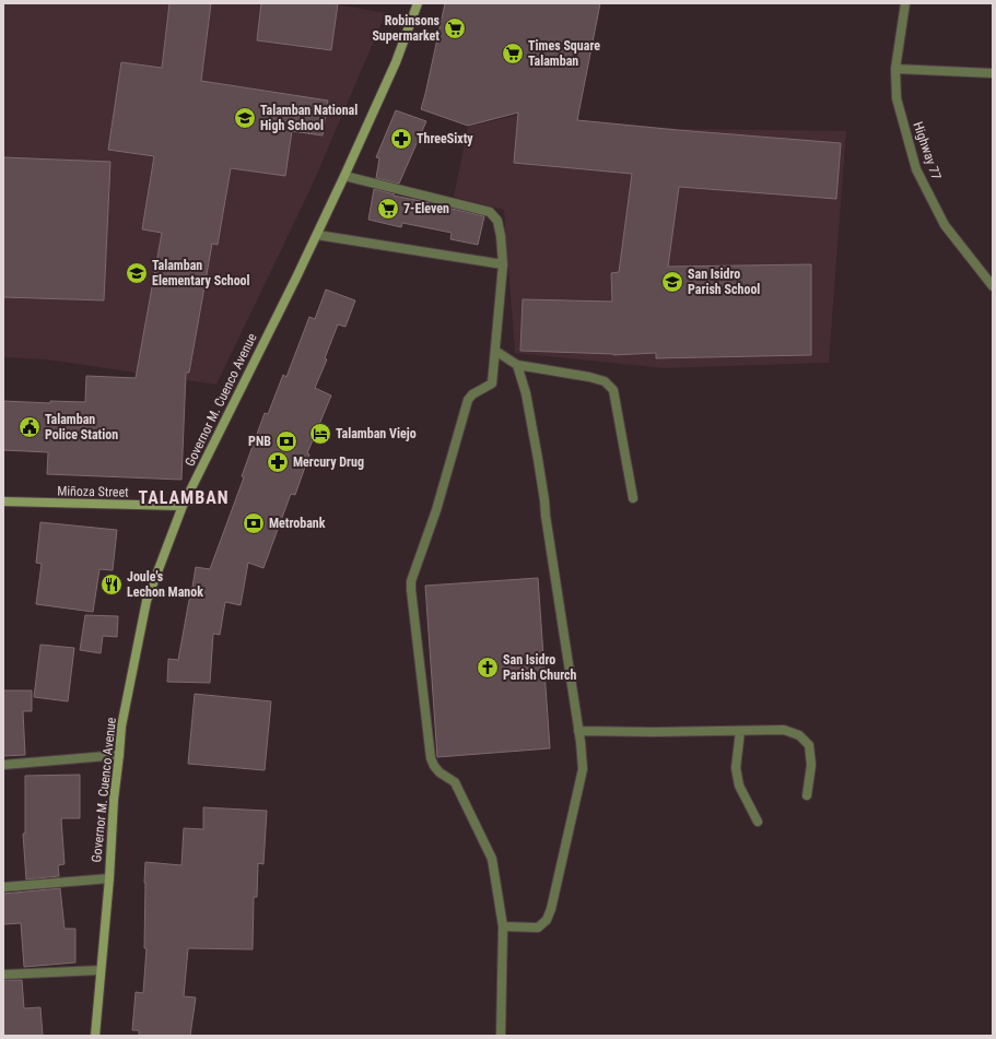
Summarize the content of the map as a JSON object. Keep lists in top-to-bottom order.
{
  "streets": {
    "main road": ["Governor M. Cuenco Avenue", "Miñoza Street"],
    "street": ["Highway 77"]
  },
  "crossings": [
    ["Governor M. Cuenco Avenue", "Miñoza Street"]
  ],
  "districts": ["TALAMBAN"],
  "places": {
    "supermarket": ["Robinsons Supermarket", "Times Square Talamban", "7-Eleven"],
    "school or university": ["Talamban National High School", "Talamban Elementary School", "San Isidro Parish School"],
    "pharmacy": ["ThreeSixty", "Mercury Drug"],
    "public building": ["Talamban Police Station"],
    "hotel": ["Talamban Viejo"],
    "bank": ["PNB", "Metrobank"],
    "restaurant": ["Joule's Lechon Manok"],
    "church": ["San Isidro Parish Church"]
  }
}
